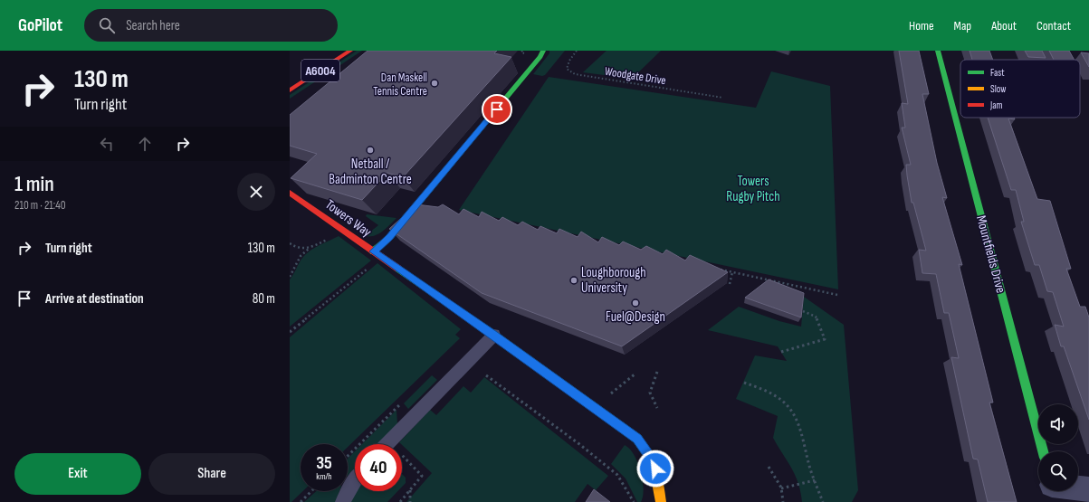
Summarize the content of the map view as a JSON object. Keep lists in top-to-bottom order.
{
  "streets": {
    "street": ["A6004", "Towers Way", "Mountfields Drive"],
    "path": ["Woodgate Drive"]
  },
  "parks": ["Towers Rugby Pitch"],
  "places": [
    "Dan Maskell Tennis Centre",
    "Netball / Badminton Centre",
    "Loughborough University",
    "Fuel@Design"
  ],
  "legend": ["Fast", "Slow", "Jam"],
  "page": {
    "header": "GoPilot",
    "search": "Search here",
    "nav": [
      "Home",
      "Map",
      "About",
      "Contact"
    ],
    "turn": ["130 m", "Turn right"],
    "heading": ["1 min", "210 m · 21:40"],
    "list": [
      {
        "name": "Turn right",
        "value": "130 m"
      },
      {
        "name": "Arrive at destination",
        "value": "80 m"
      }
    ],
    "speed": "35 km/h",
    "limit": "40",
    "buttons": ["Exit", "Share"]
  }
}
